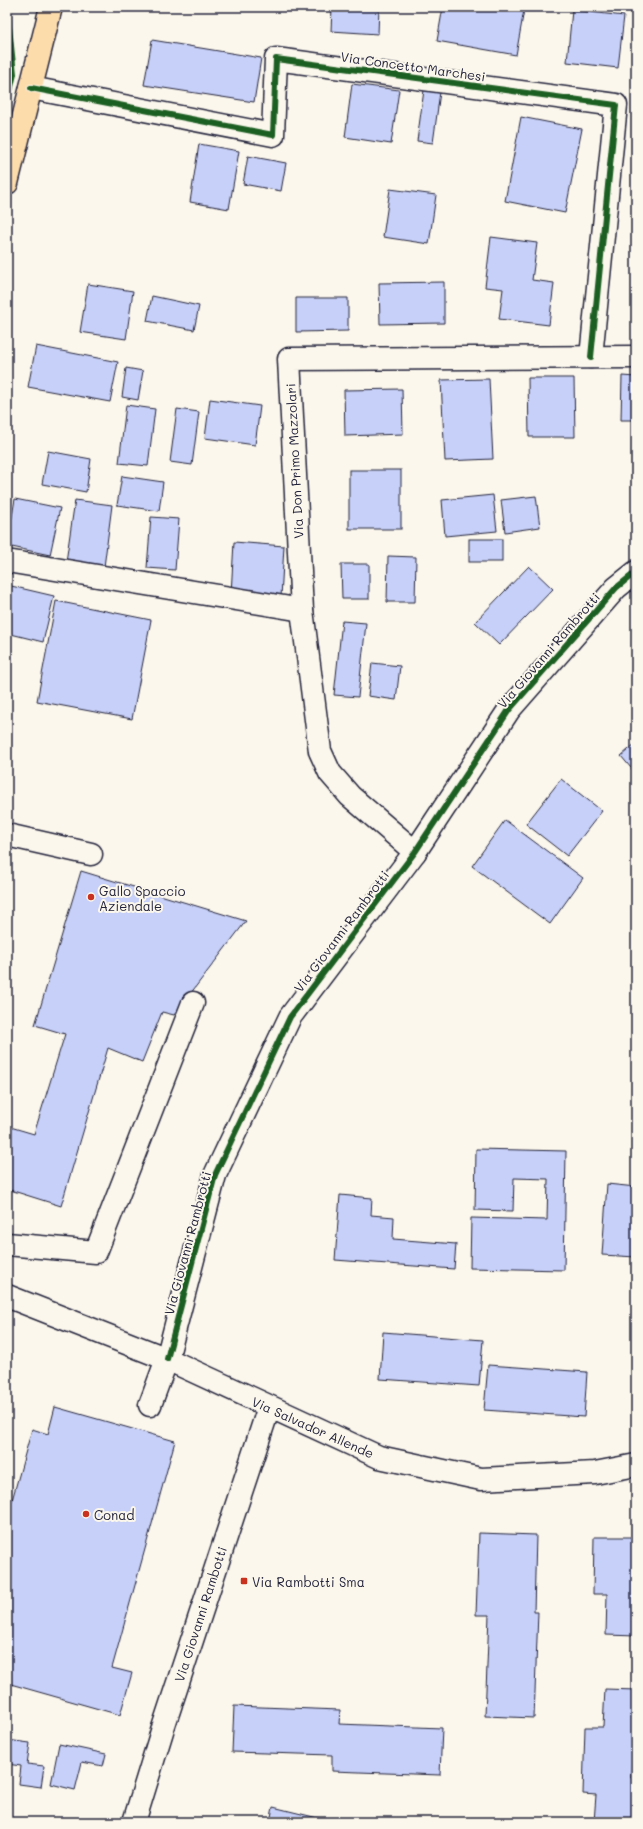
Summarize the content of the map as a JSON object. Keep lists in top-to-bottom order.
{
  "streets": {
    "street": [
      "Via Concetto Marchesi",
      "Via Don Primo Mazzolari",
      "Via Giovanni Rambrotti",
      "Via Salvador Allende",
      "Via Giovanni Rambotti"
    ]
  },
  "crossings": [
    ["Via Concetto Marchesi", "Via Don Primo Mazzolari"],
    ["Via Giovanni Rambrotti", "Via Salvador Allende"],
    ["Via Salvador Allende", "Via Giovanni Rambotti"]
  ],
  "places": {
    "other": ["Gallo Spaccio Aziendale", "Conad"],
    "transit": ["Via Rambotti Sma"]
  }
}
